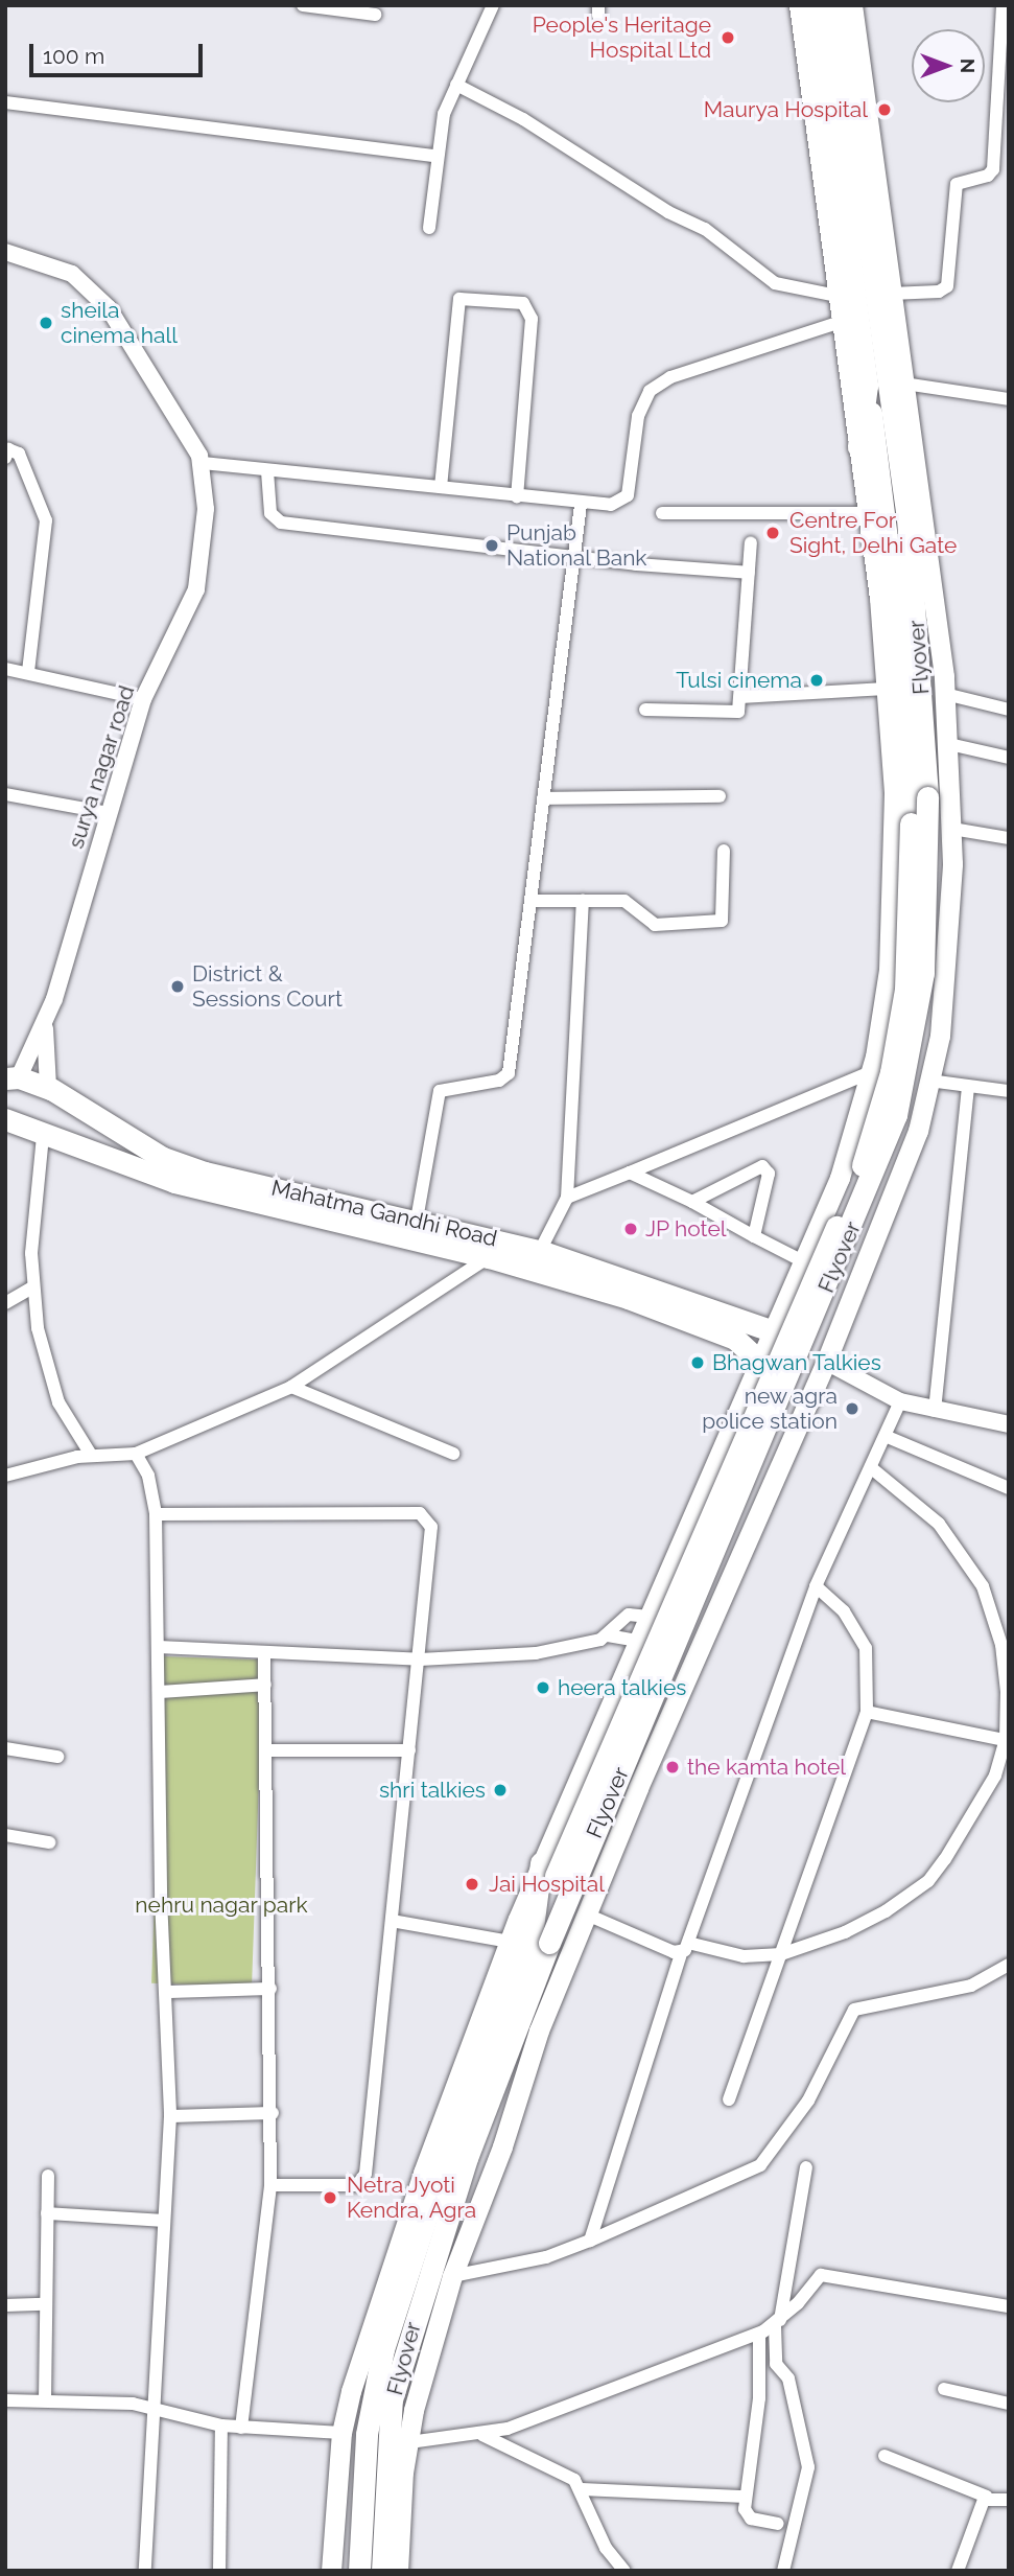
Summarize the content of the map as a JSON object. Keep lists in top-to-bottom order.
{
  "streets": {
    "highway": ["Flyover", "Mahatma Gandhi Road"],
    "street": ["surya nagar road"]
  },
  "crossings": [
    ["surya nagar road", "Mahatma Gandhi Road"]
  ],
  "parks": ["nehru nagar park"],
  "places": [
    "People's Heritage Hospital Ltd",
    "Maurya Hospital",
    "sheila cinema hall",
    "Centre For Sight, Delhi Gate",
    "Punjab National Bank",
    "Tulsi cinema",
    "District & Sessions Court",
    "JP hotel",
    "Bhagwan Talkies",
    "new agra police station",
    "heera talkies",
    "the kamta hotel",
    "shri talkies",
    "Jai Hospital",
    "Netra Jyoti Kendra, Agra"
  ],
  "scale_bar": "100 m",
  "north": "right"
}
